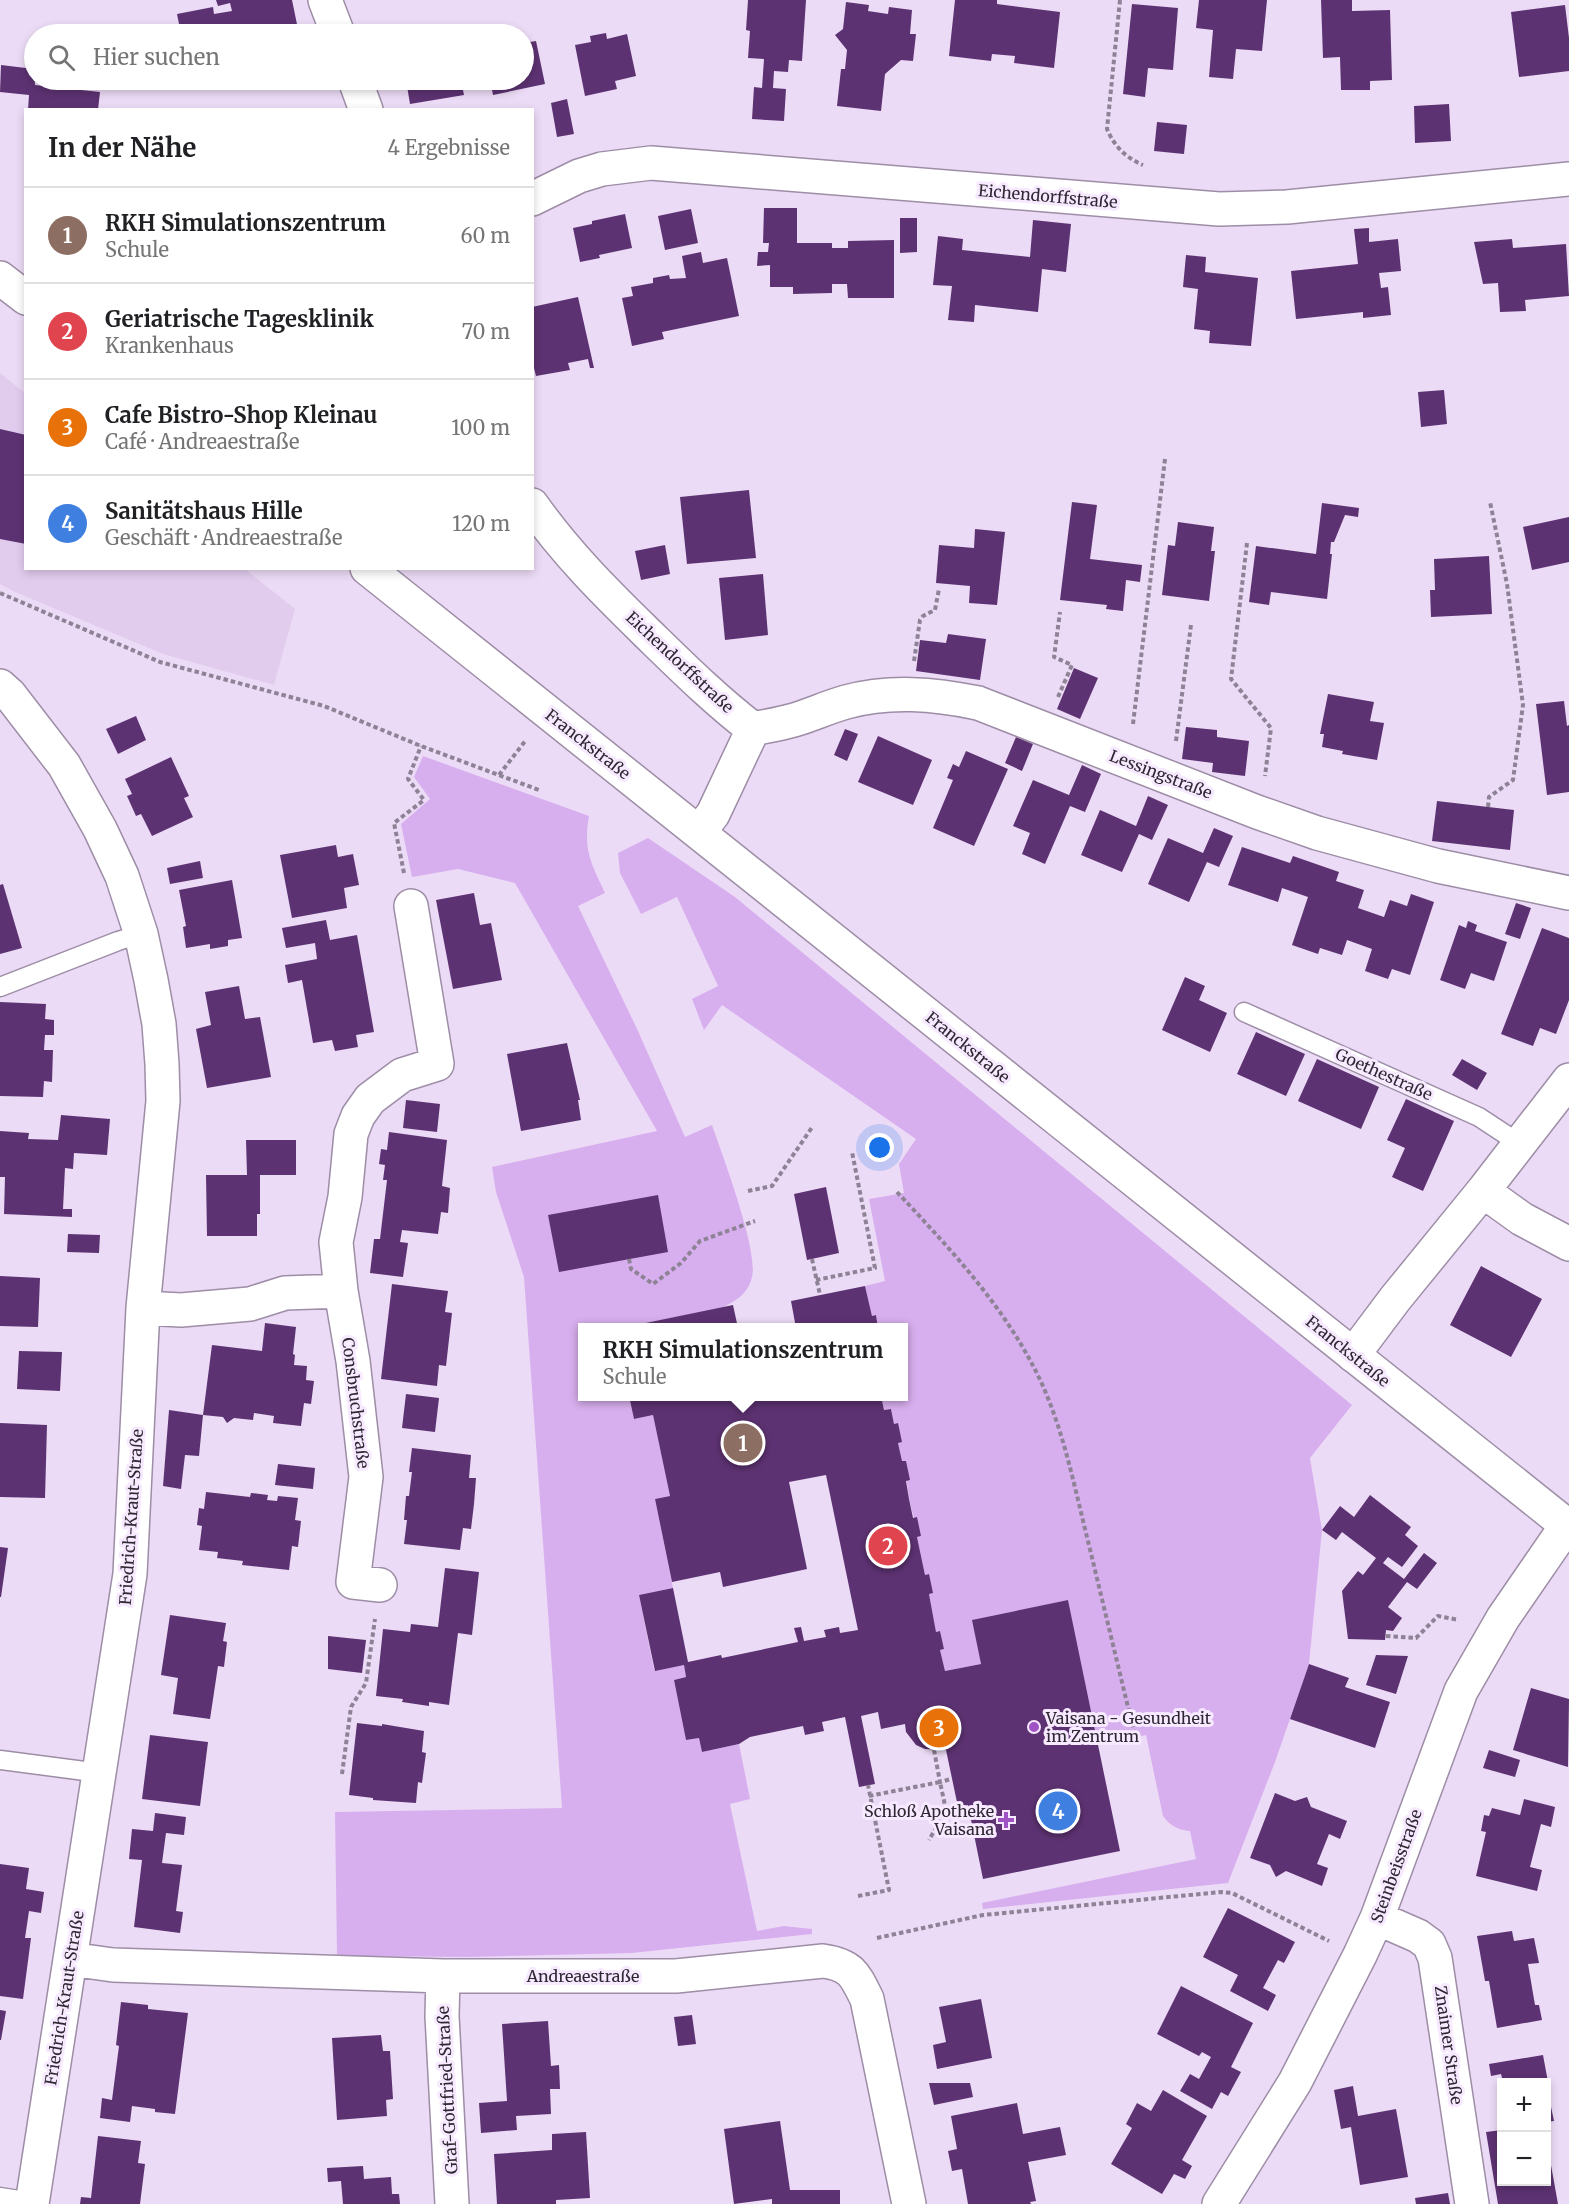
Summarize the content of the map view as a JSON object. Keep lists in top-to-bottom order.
{
  "streets": {
    "street": [
      "Eichendorffstraße",
      "Franckstraße",
      "Lessingstraße",
      "Consbruchstraße",
      "Friedrich-Kraut-Straße",
      "Steinbeisstraße",
      "Andreaestraße",
      "Znaimer Straße",
      "Graf-Gottfried-Straße"
    ],
    "lane": ["Goethestraße"]
  },
  "crossings": [
    ["Eichendorffstraße", "Lessingstraße"],
    ["Franckstraße", "Steinbeisstraße"],
    ["Friedrich-Kraut-Straße", "Andreaestraße"],
    ["Steinbeisstraße", "Znaimer Straße"],
    ["Andreaestraße", "Graf-Gottfried-Straße"]
  ],
  "places": {
    "other": ["Vaisana - Gesundheit im Zentrum"],
    "health": ["Schloß Apotheke Vaisana"]
  },
  "page": {
    "search": "Hier suchen",
    "heading": ["In der Nähe", "4 Ergebnisse"],
    "list": [
      {
        "mark": "1",
        "name": "RKH Simulationszentrum",
        "note": "Schule",
        "value": "60 m"
      },
      {
        "mark": "2",
        "name": "Geriatrische Tagesklinik",
        "note": "Krankenhaus",
        "value": "70 m"
      },
      {
        "mark": "3",
        "name": "Cafe Bistro-Shop Kleinau",
        "note": "Café · Andreaestraße",
        "value": "100 m"
      },
      {
        "mark": "4",
        "name": "Sanitätshaus Hille",
        "note": "Geschäft · Andreaestraße",
        "value": "120 m"
      }
    ],
    "popup": ["RKH Simulationszentrum", "Schule"],
    "pins": [
      "1",
      "2",
      "3",
      "4"
    ],
    "map_buttons": ["+", "−"]
  }
}
